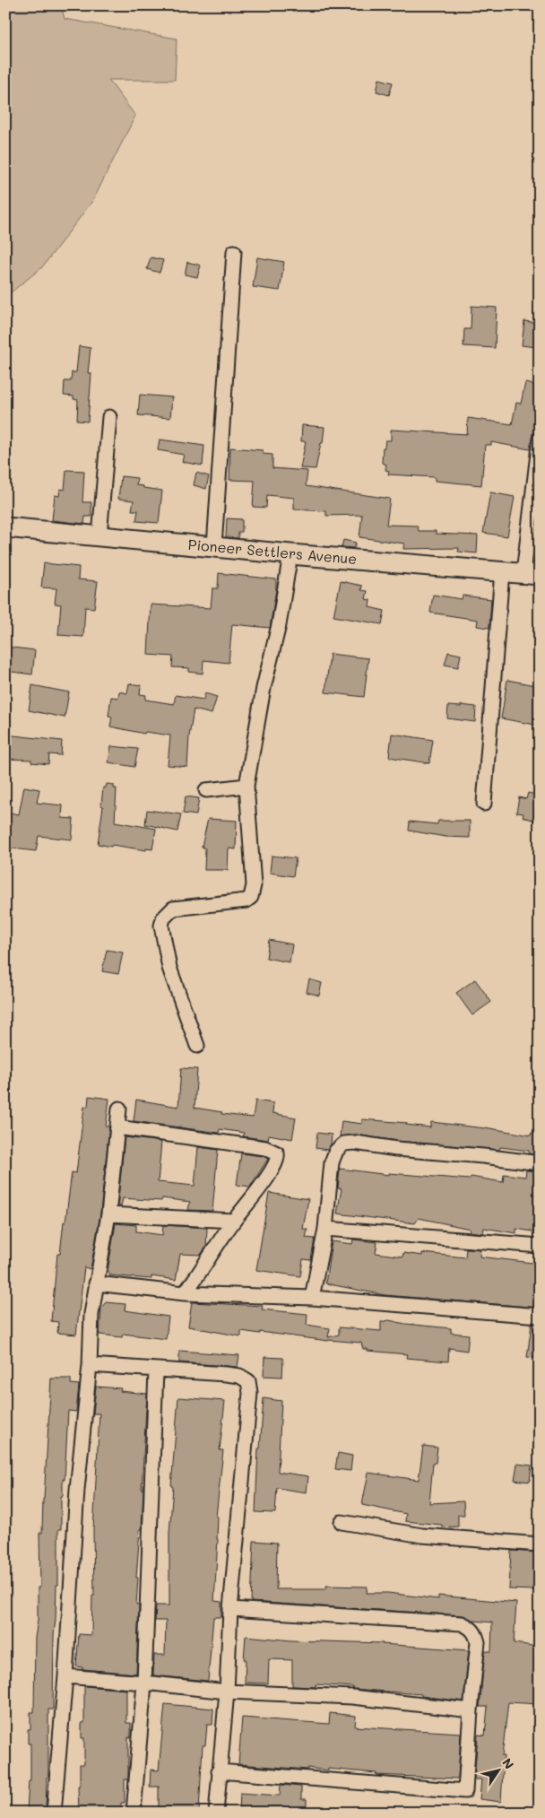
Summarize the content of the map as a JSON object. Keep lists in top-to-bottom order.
{
  "streets": {
    "street": ["Pioneer Settlers Avenue"]
  },
  "north": "top right"
}
